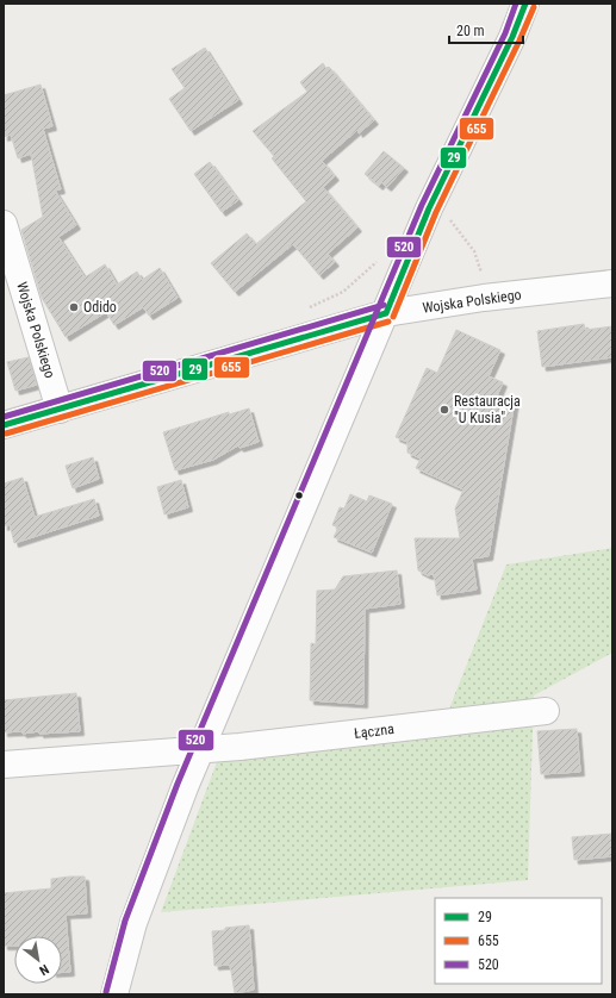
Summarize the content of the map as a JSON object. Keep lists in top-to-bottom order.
{
  "streets": {
    "street": ["Wojska Polskiego", "Łączna"]
  },
  "places": ["Odido", "Restauracja \"U Kusia\""],
  "lines": ["transit line 29", "transit line 520", "transit line 655"],
  "legend": ["29", "655", "520"],
  "scale_bar": "20 m",
  "north": "bottom right"
}
